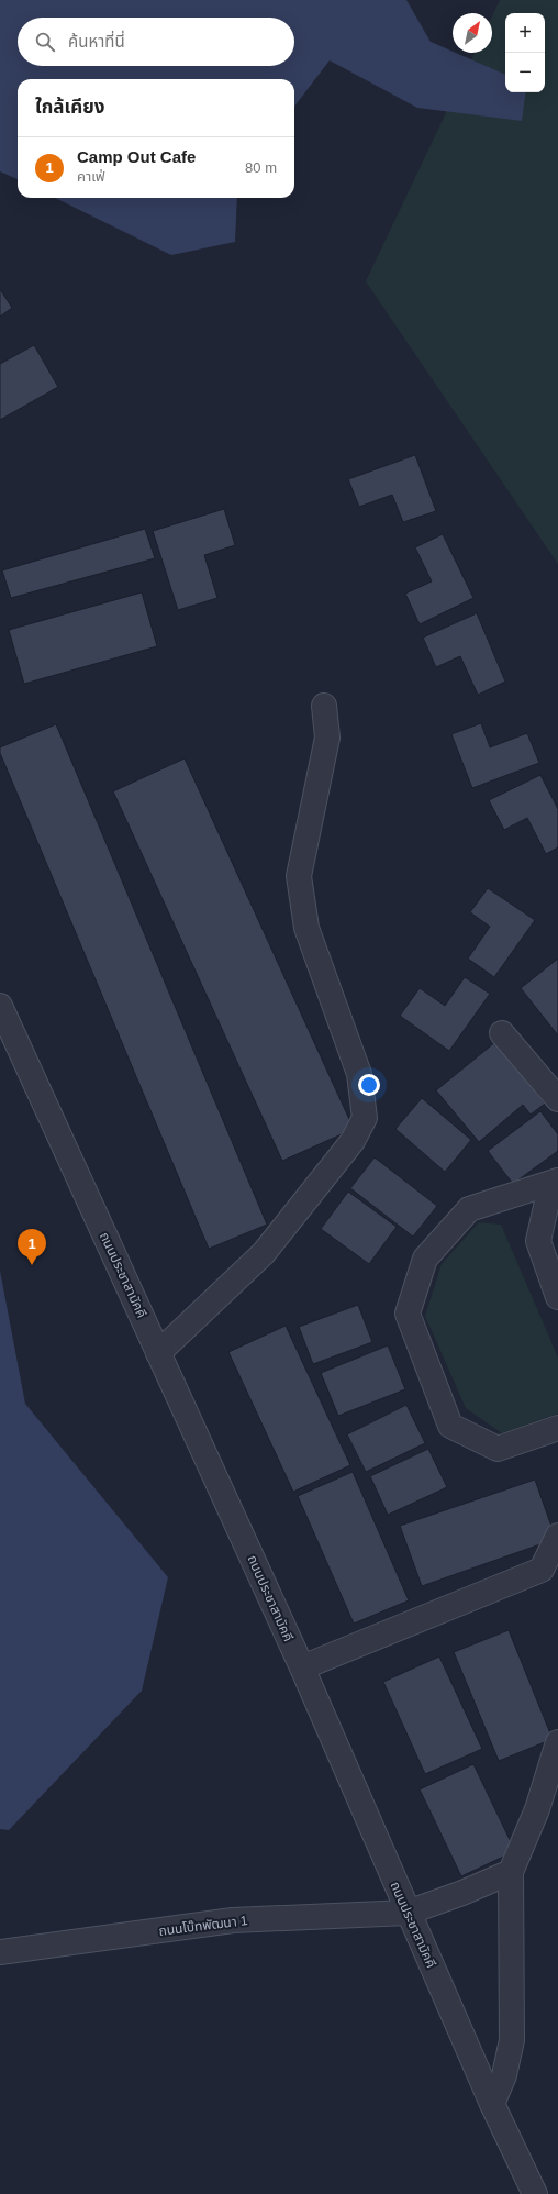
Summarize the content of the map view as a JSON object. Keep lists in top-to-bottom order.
{
  "streets": {
    "street": ["ถนนประชาสามัคคี", "ถนนโบ๊ทพัฒนา 1"]
  },
  "crossings": [
    ["ถนนประชาสามัคคี", "ถนนโบ๊ทพัฒนา 1"]
  ],
  "north": "top right",
  "page": {
    "map_buttons": ["+", "−"],
    "search": "ค้นหาที่นี่",
    "heading": "ใกล้เคียง",
    "list": [
      {
        "mark": "1",
        "name": "Camp Out Cafe",
        "note": "คาเฟ่",
        "value": "80 m"
      }
    ],
    "pins": "1"
  }
}
